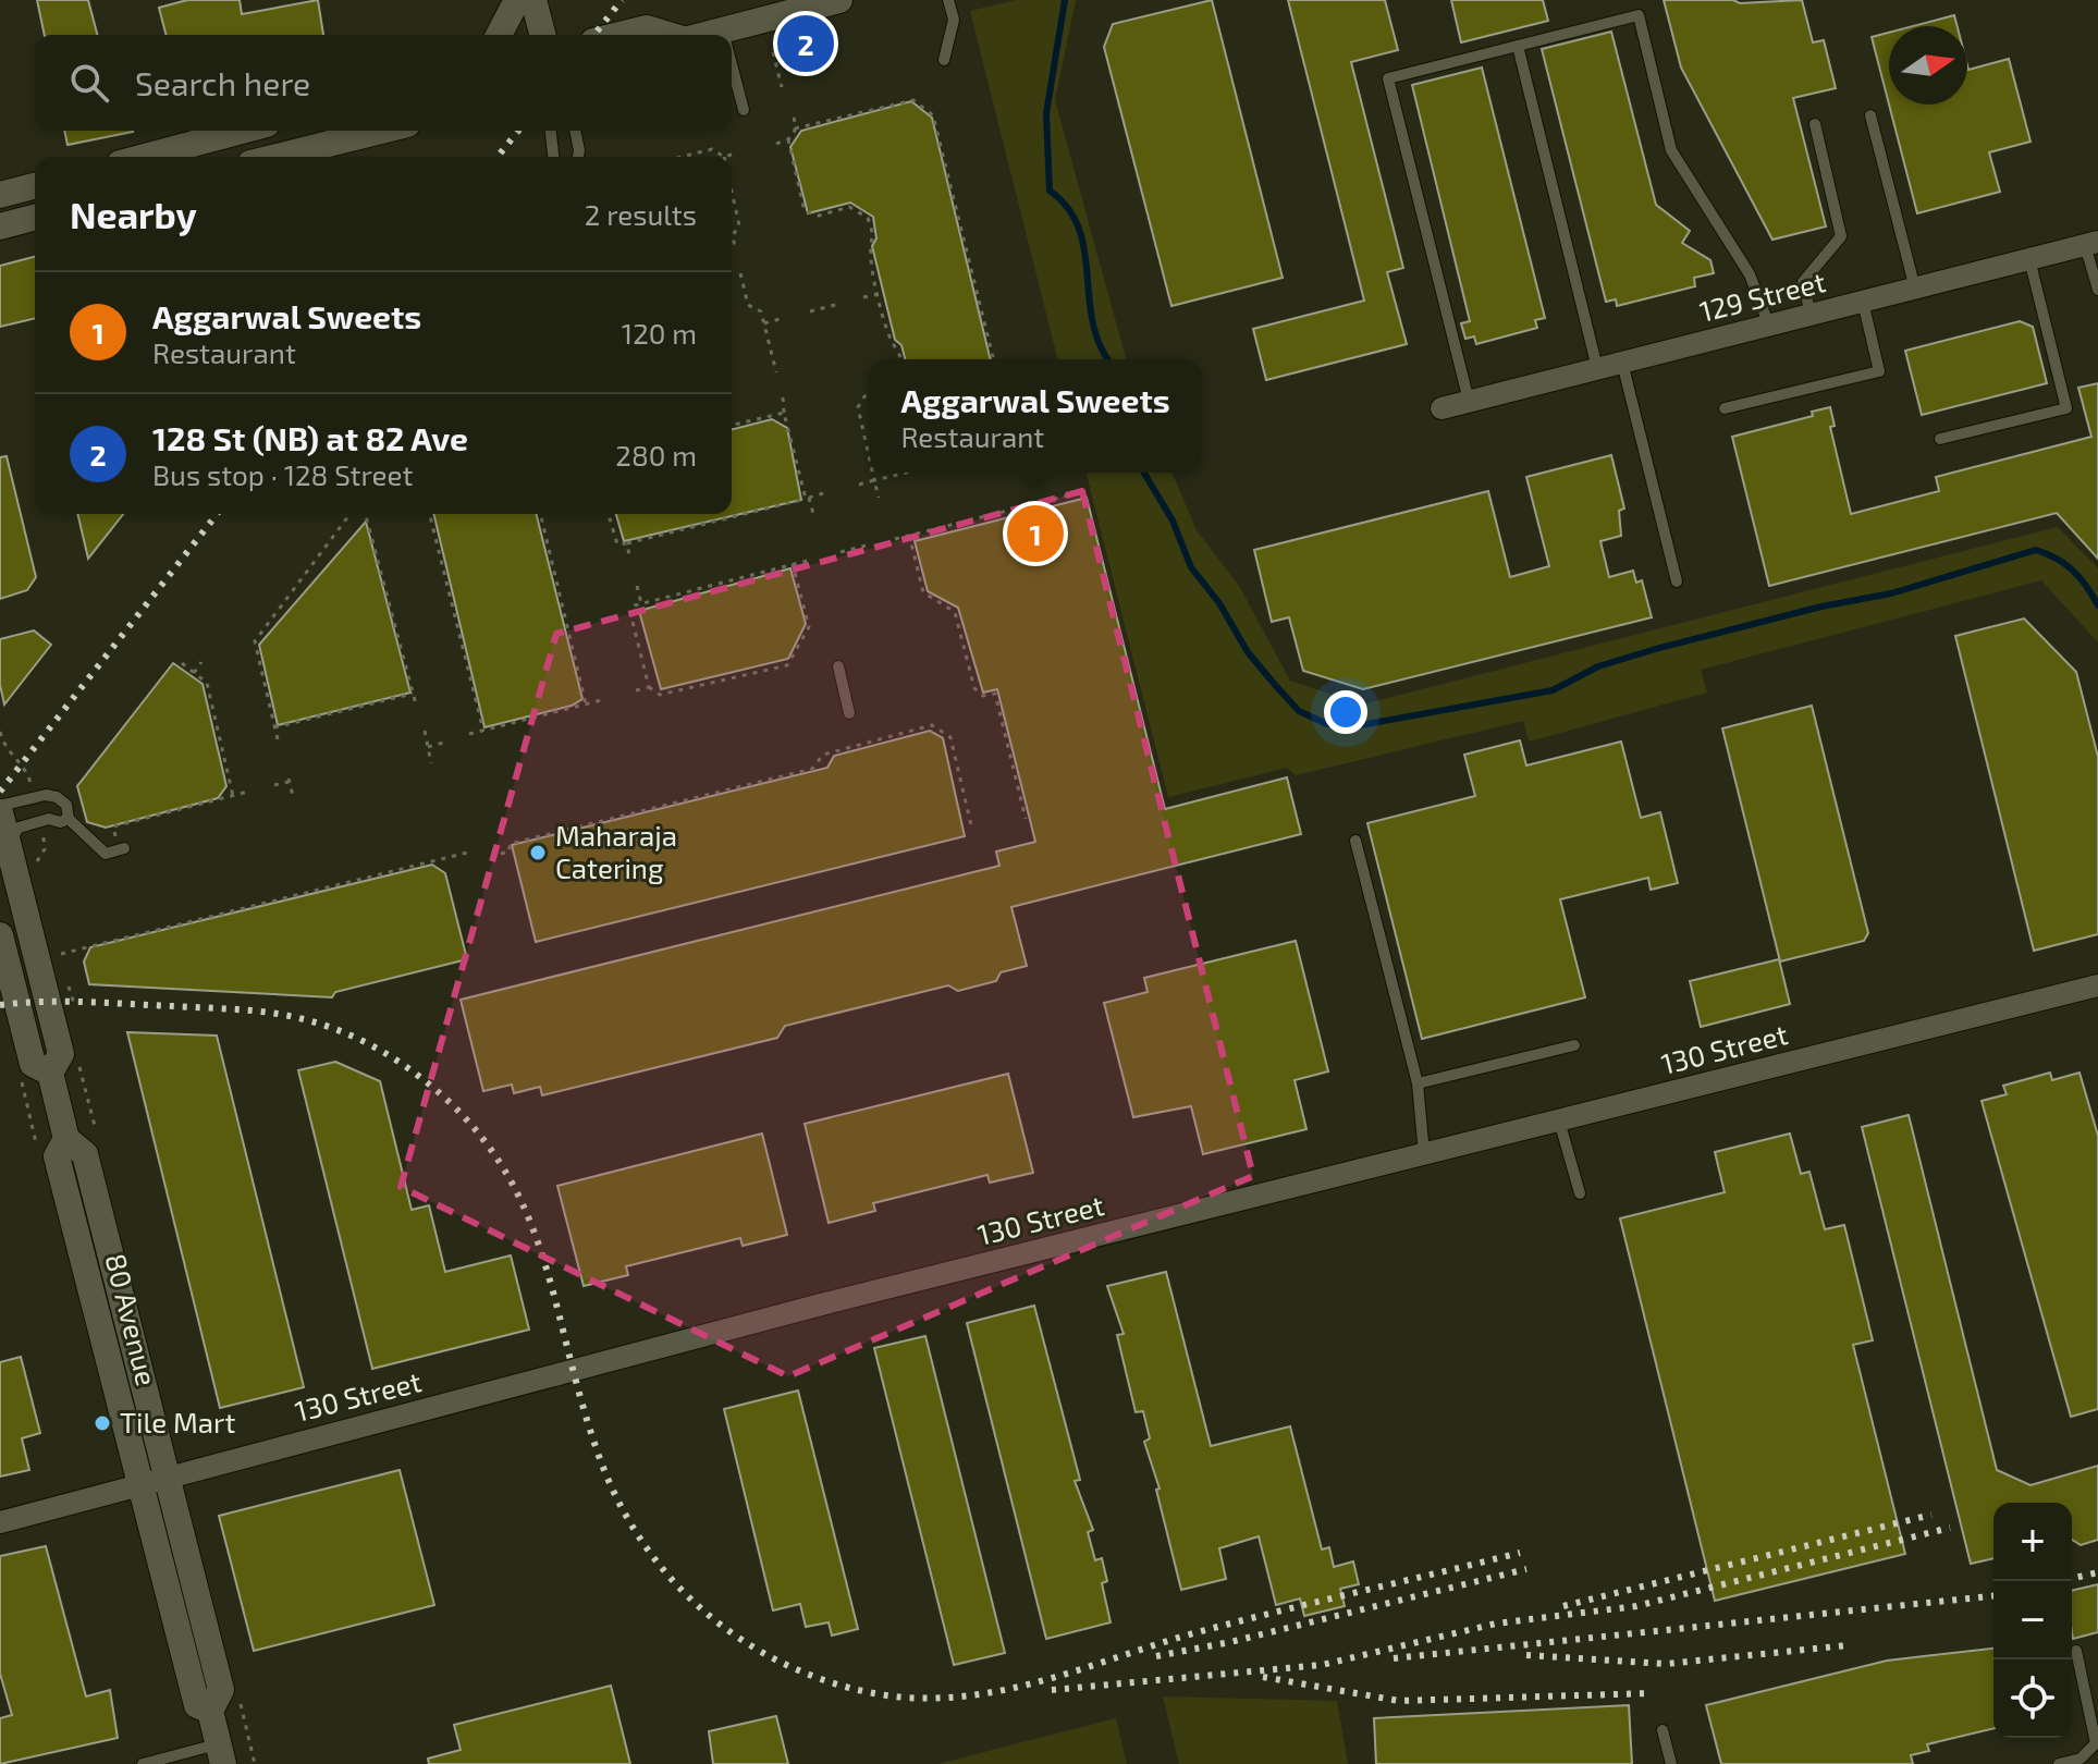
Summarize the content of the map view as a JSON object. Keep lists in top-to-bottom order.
{
  "streets": {
    "main road": ["80 Avenue"],
    "street": ["129 Street", "130 Street"]
  },
  "crossings": [
    ["130 Street", "80 Avenue"]
  ],
  "places": ["Maharaja Catering", "Tile Mart"],
  "north": "right",
  "page": {
    "pins": ["2", "1"],
    "search": "Search here",
    "heading": ["Nearby", "2 results"],
    "list": [
      {
        "mark": "1",
        "name": "Aggarwal Sweets",
        "note": "Restaurant",
        "value": "120 m"
      },
      {
        "mark": "2",
        "name": "128 St (NB) at 82 Ave",
        "note": "Bus stop · 128 Street",
        "value": "280 m"
      }
    ],
    "popup": ["Aggarwal Sweets", "Restaurant"],
    "map_buttons": ["+", "−"]
  }
}
